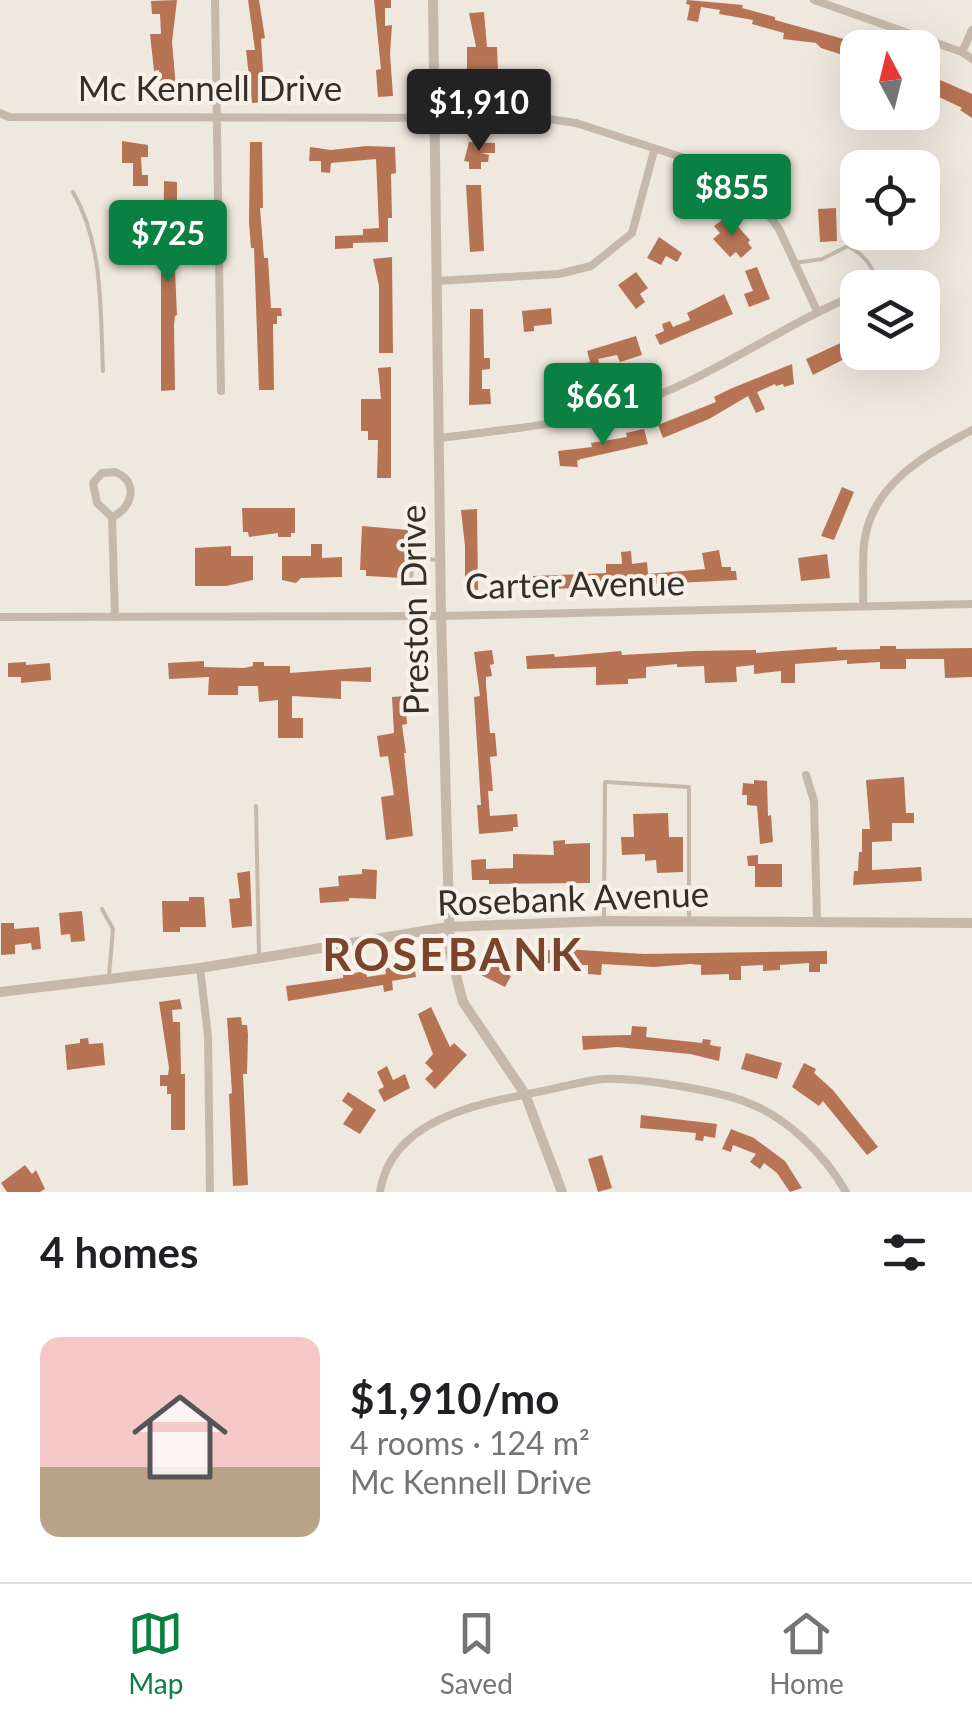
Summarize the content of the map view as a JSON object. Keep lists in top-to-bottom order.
{
  "streets": {
    "street": [
      "Mc Kennell Drive",
      "Carter Avenue",
      "Preston Drive",
      "Rosebank Avenue"
    ]
  },
  "crossings": [
    ["Mc Kennell Drive", "Preston Drive"],
    ["Carter Avenue", "Preston Drive"],
    ["Preston Drive", "Rosebank Avenue"]
  ],
  "districts": ["ROSEBANK"],
  "north": "top",
  "page": {
    "price": [
      "$1,910",
      "$855",
      "$725",
      "$661"
    ],
    "heading": "4 homes",
    "list": [
      {
        "name": "$1,910/mo",
        "note": "4 rooms · 124 m² · Mc Kennell Drive"
      }
    ],
    "tabs": ["Map", "Saved", "Home"]
  }
}
